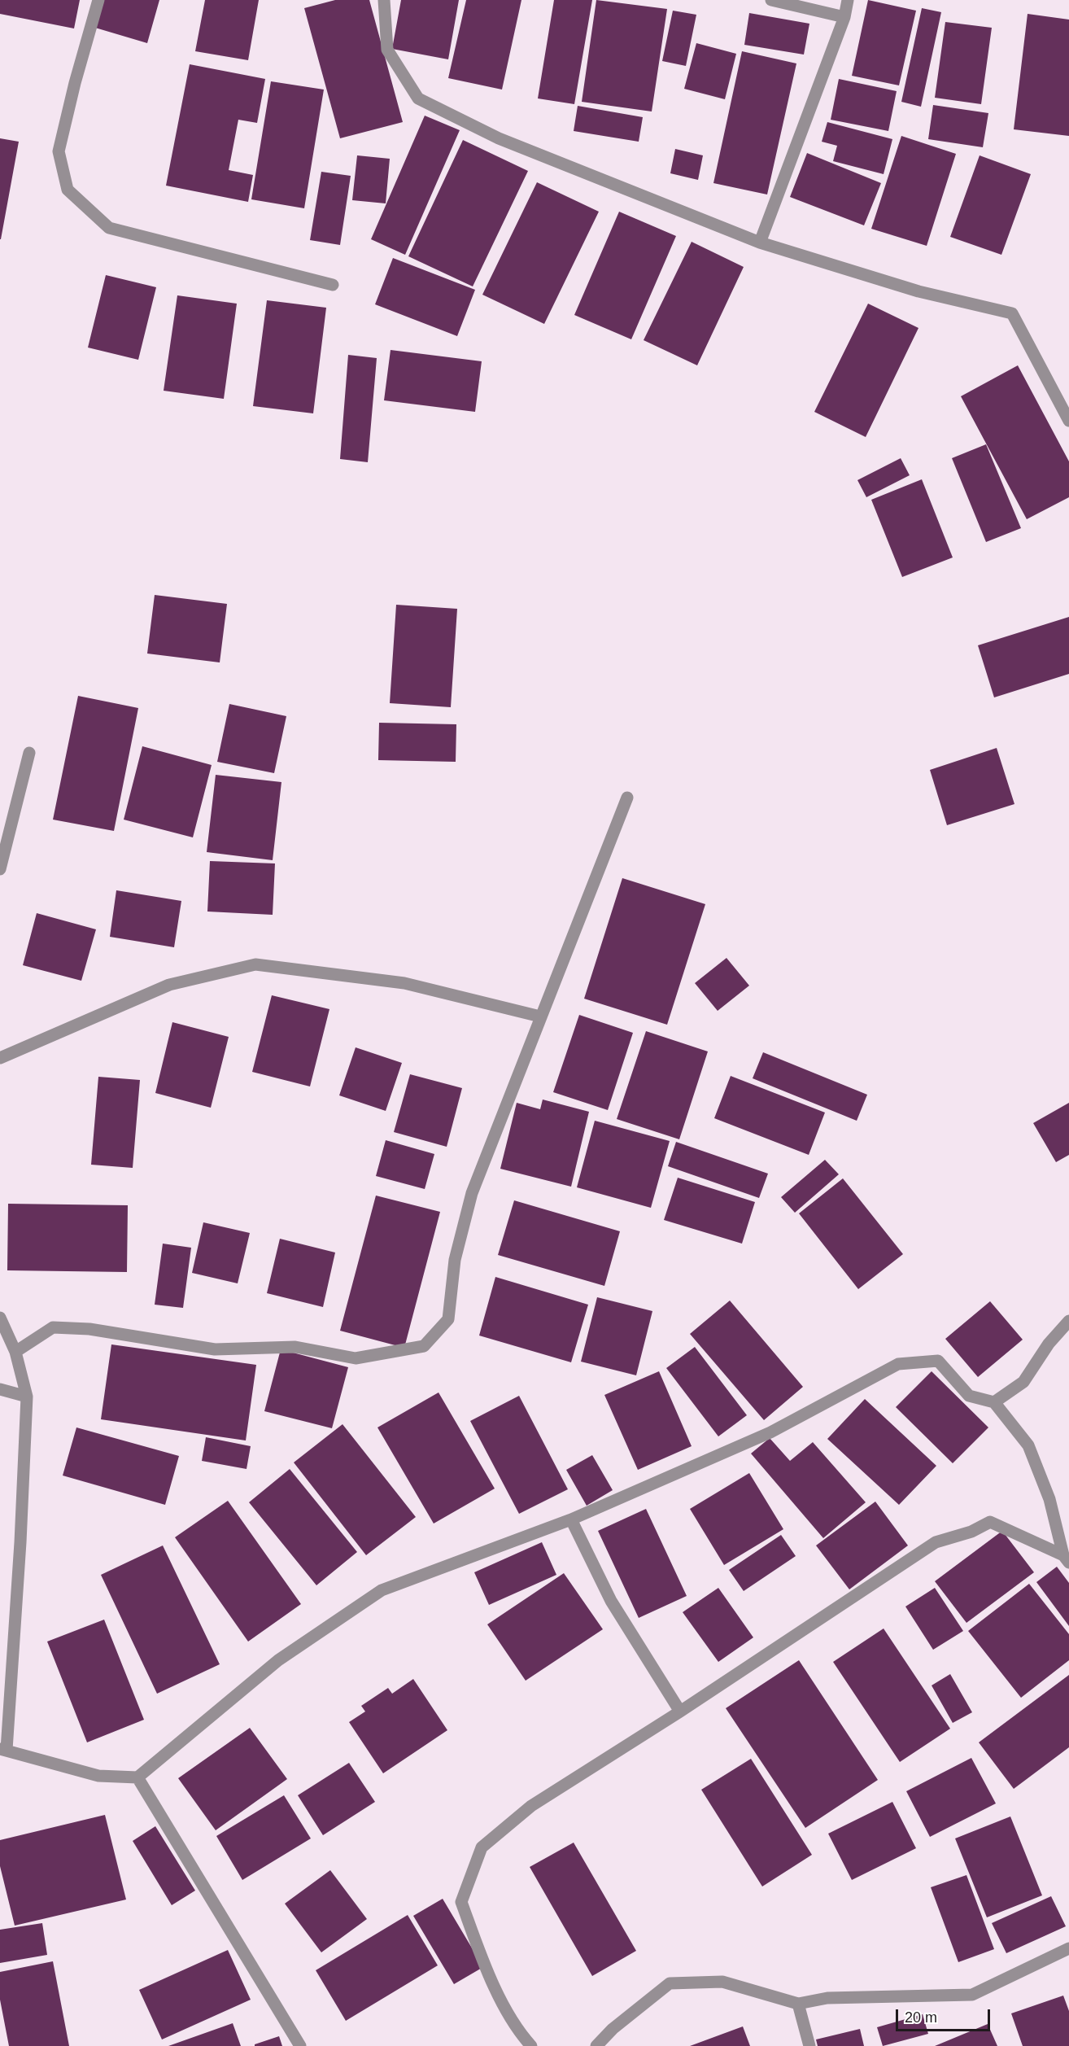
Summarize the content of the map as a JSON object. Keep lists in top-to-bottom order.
{
  "scale_bar": "20 m"
}
